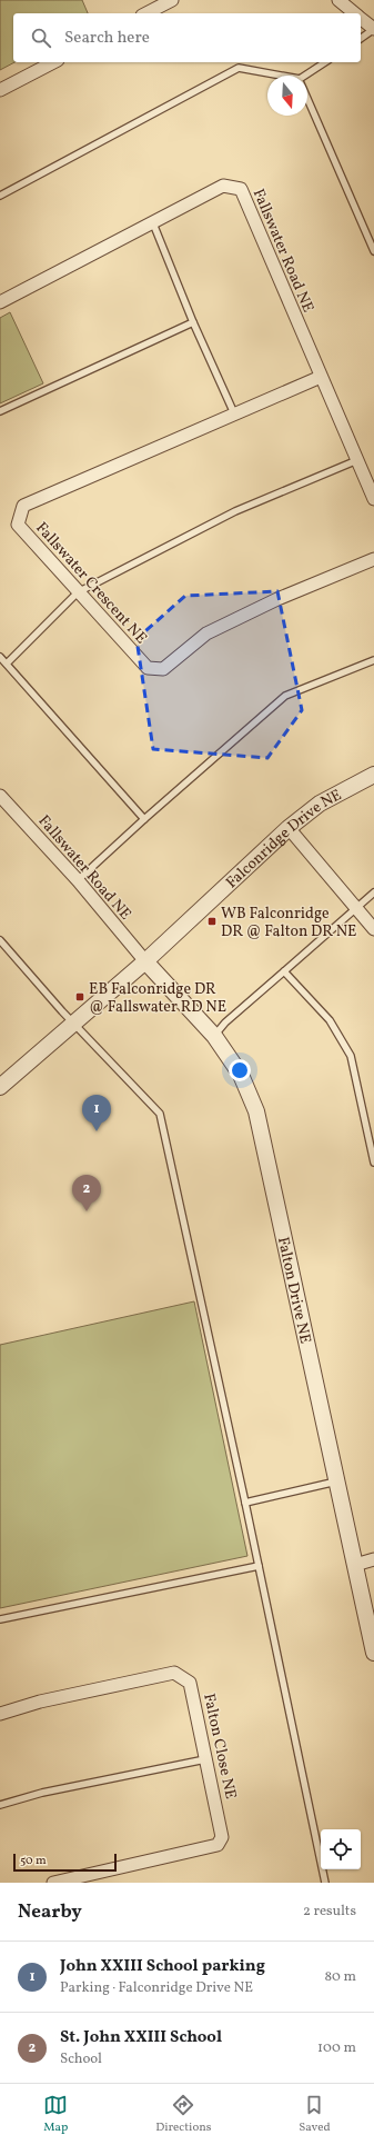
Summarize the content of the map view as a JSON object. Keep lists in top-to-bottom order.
{
  "streets": {
    "street": [
      "Fallswater Road NE",
      "Fallswater Crescent NE",
      "Falconridge Drive NE",
      "Falton Drive NE",
      "Falton Close NE"
    ]
  },
  "crossings": [
    ["Fallswater Road NE", "Fallswater Crescent NE"],
    ["Fallswater Road NE", "Falconridge Drive NE"],
    ["Fallswater Road NE", "Falton Drive NE"],
    ["Falconridge Drive NE", "Falton Drive NE"]
  ],
  "places": {
    "transit": ["WB Falconridge DR @ Falton DR NE", "EB Falconridge DR @ Fallswater RD NE"]
  },
  "scale_bar": "50 m",
  "north": "bottom",
  "page": {
    "search": "Search here",
    "pins": ["1", "2"],
    "scale": "50 m",
    "heading": ["Nearby", "2 results"],
    "list": [
      {
        "mark": "1",
        "name": "John XXIII School parking",
        "note": "Parking · Falconridge Drive NE",
        "value": "80 m"
      },
      {
        "mark": "2",
        "name": "St. John XXIII School",
        "note": "School",
        "value": "100 m"
      }
    ],
    "nav": ["Map", "Directions", "Saved"]
  }
}
